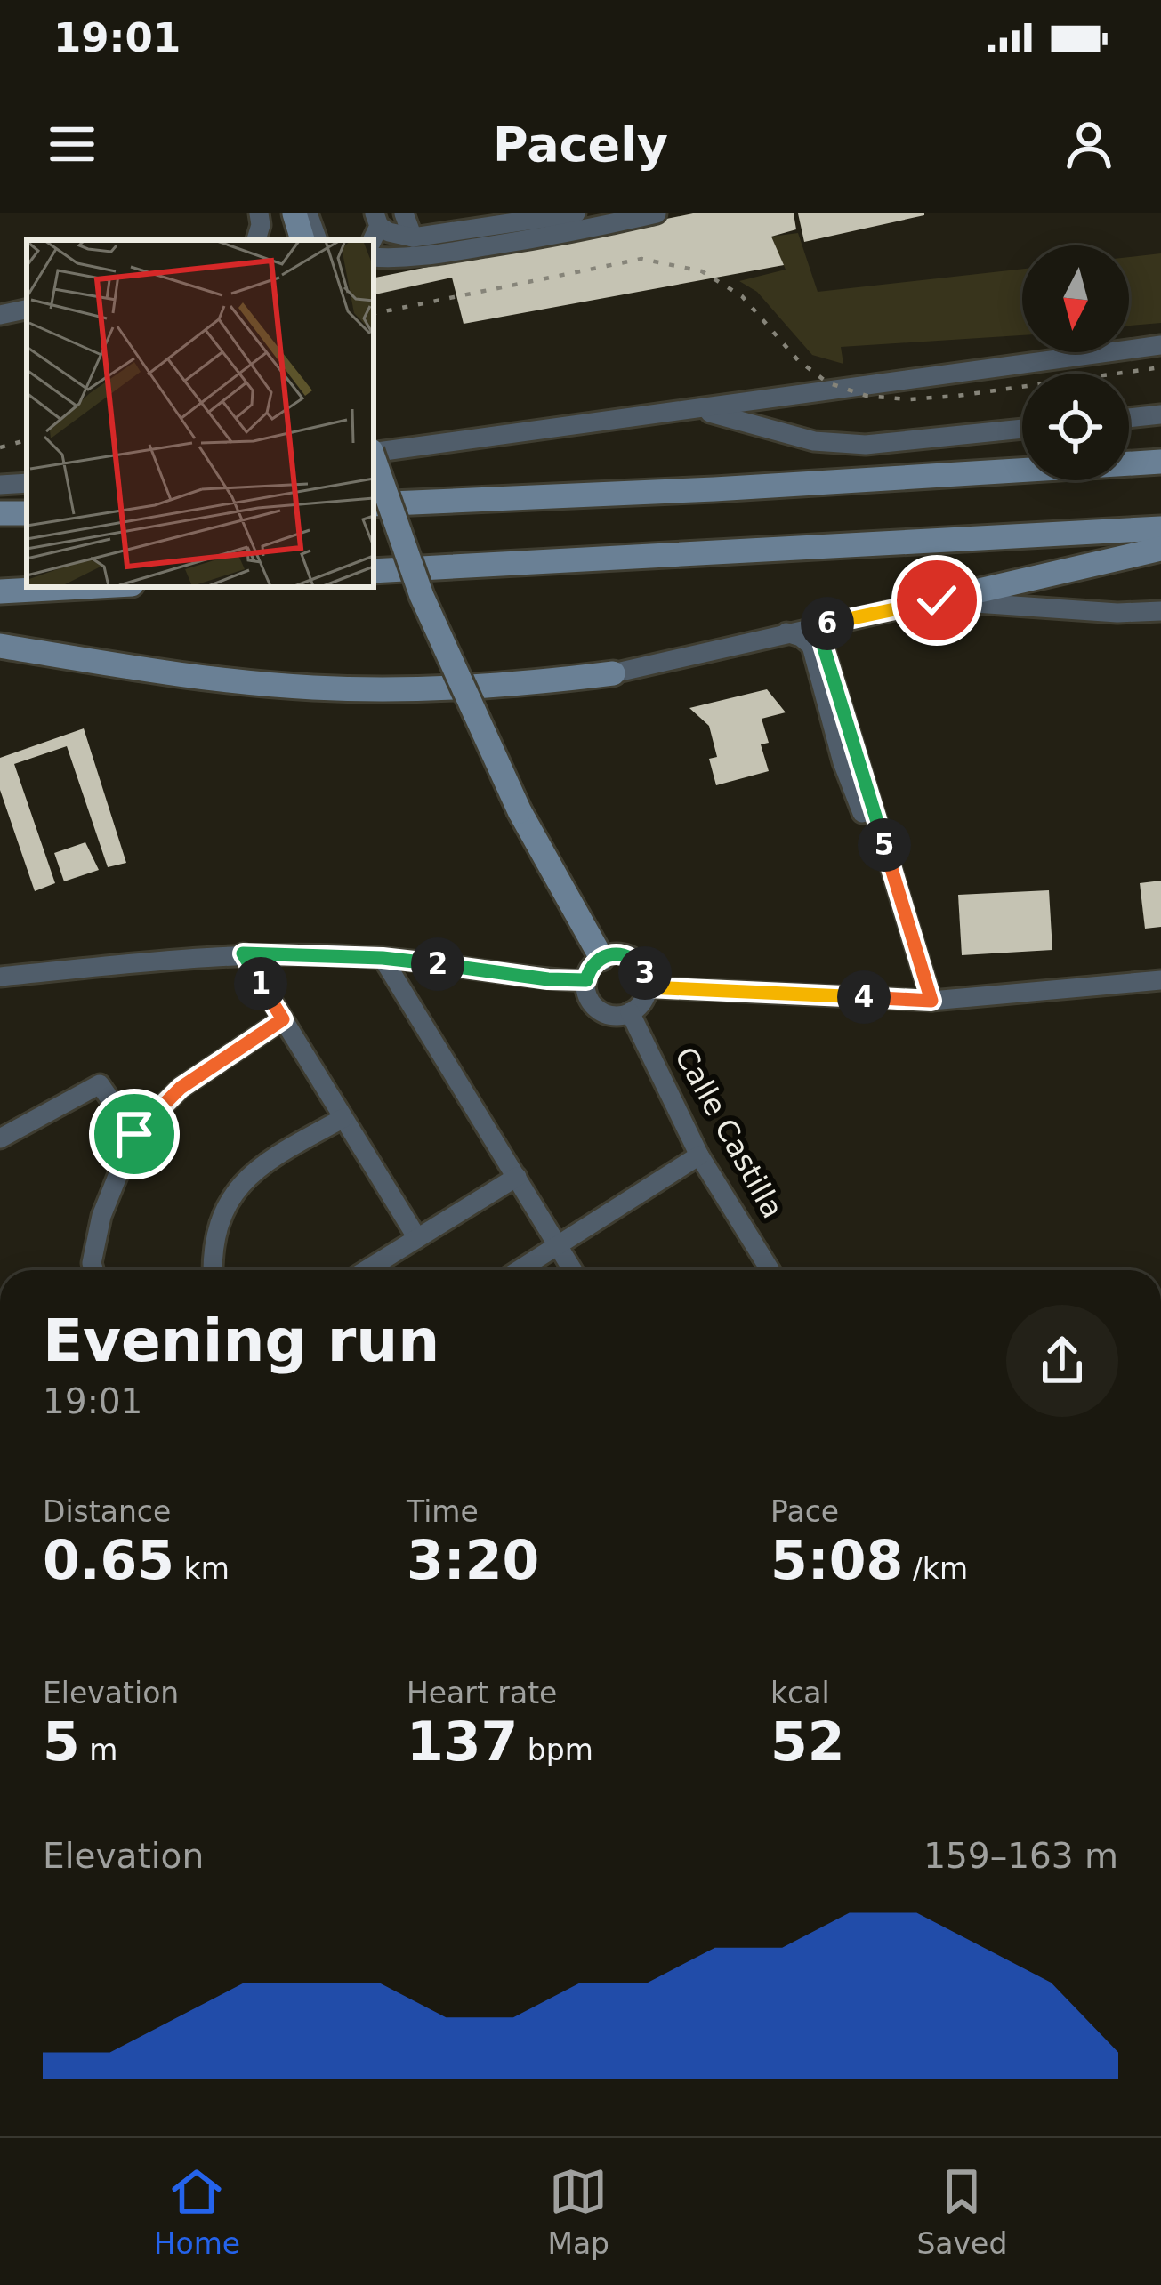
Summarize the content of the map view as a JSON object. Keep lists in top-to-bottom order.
{
  "streets": {
    "street": ["Calle Castilla"]
  },
  "north": "bottom",
  "page": {
    "status": "19:01",
    "header": "Pacely",
    "pins": [
      "6",
      "5",
      "2",
      "3",
      "1",
      "4"
    ],
    "heading": ["Evening run", "19:01"],
    "stats": [
      ["Distance", "0.65 km"],
      ["Time", "3:20"],
      ["Pace", "5:08 /km"],
      ["Elevation", "5 m"],
      ["Heart rate", "137 bpm"],
      ["kcal", "52"]
    ],
    "chart": ["Elevation", "159–163 m"],
    "tabs": ["Home", "Map", "Saved"]
  }
}
